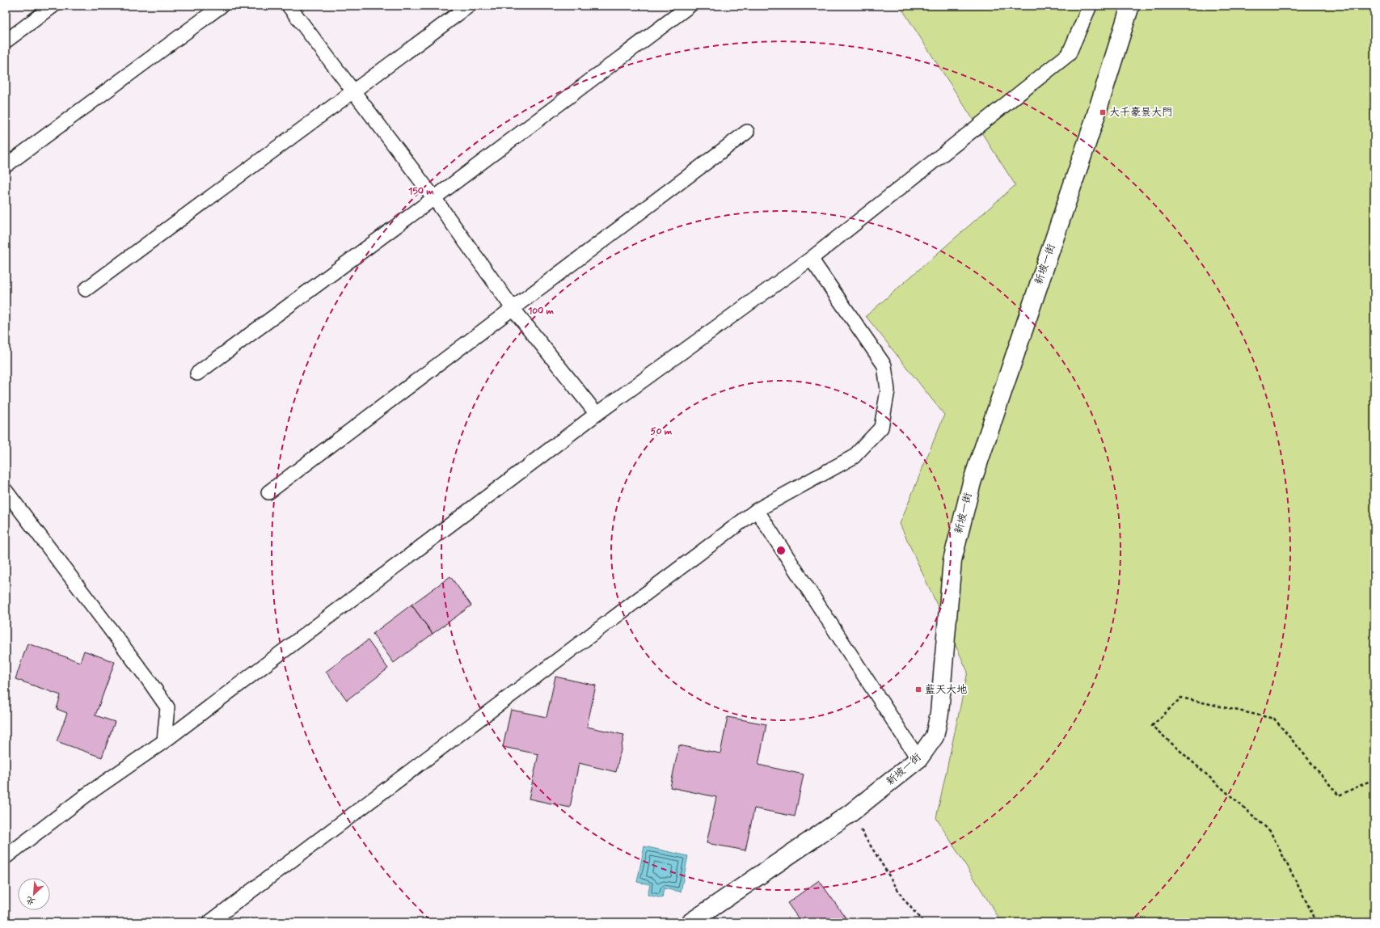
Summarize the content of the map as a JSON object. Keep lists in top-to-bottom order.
{
  "streets": {
    "street": ["新坡一街"]
  },
  "places": {
    "transit": ["大千豪景大門", "藍天大地"]
  },
  "north": "bottom left",
  "rings": ["150 m", "100 m", "50 m"]
}
